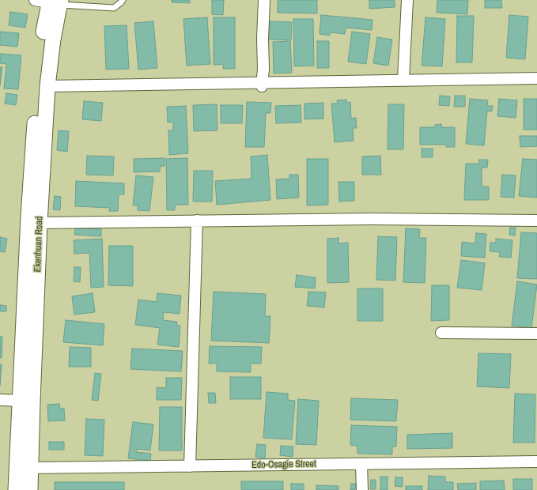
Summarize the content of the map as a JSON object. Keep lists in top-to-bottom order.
{
  "streets": {
    "main road": ["Ekenhuan Road"],
    "street": ["Edo-Osagie Street"]
  },
  "crossings": [
    ["Ekenhuan Road", "Edo-Osagie Street"]
  ]
}
